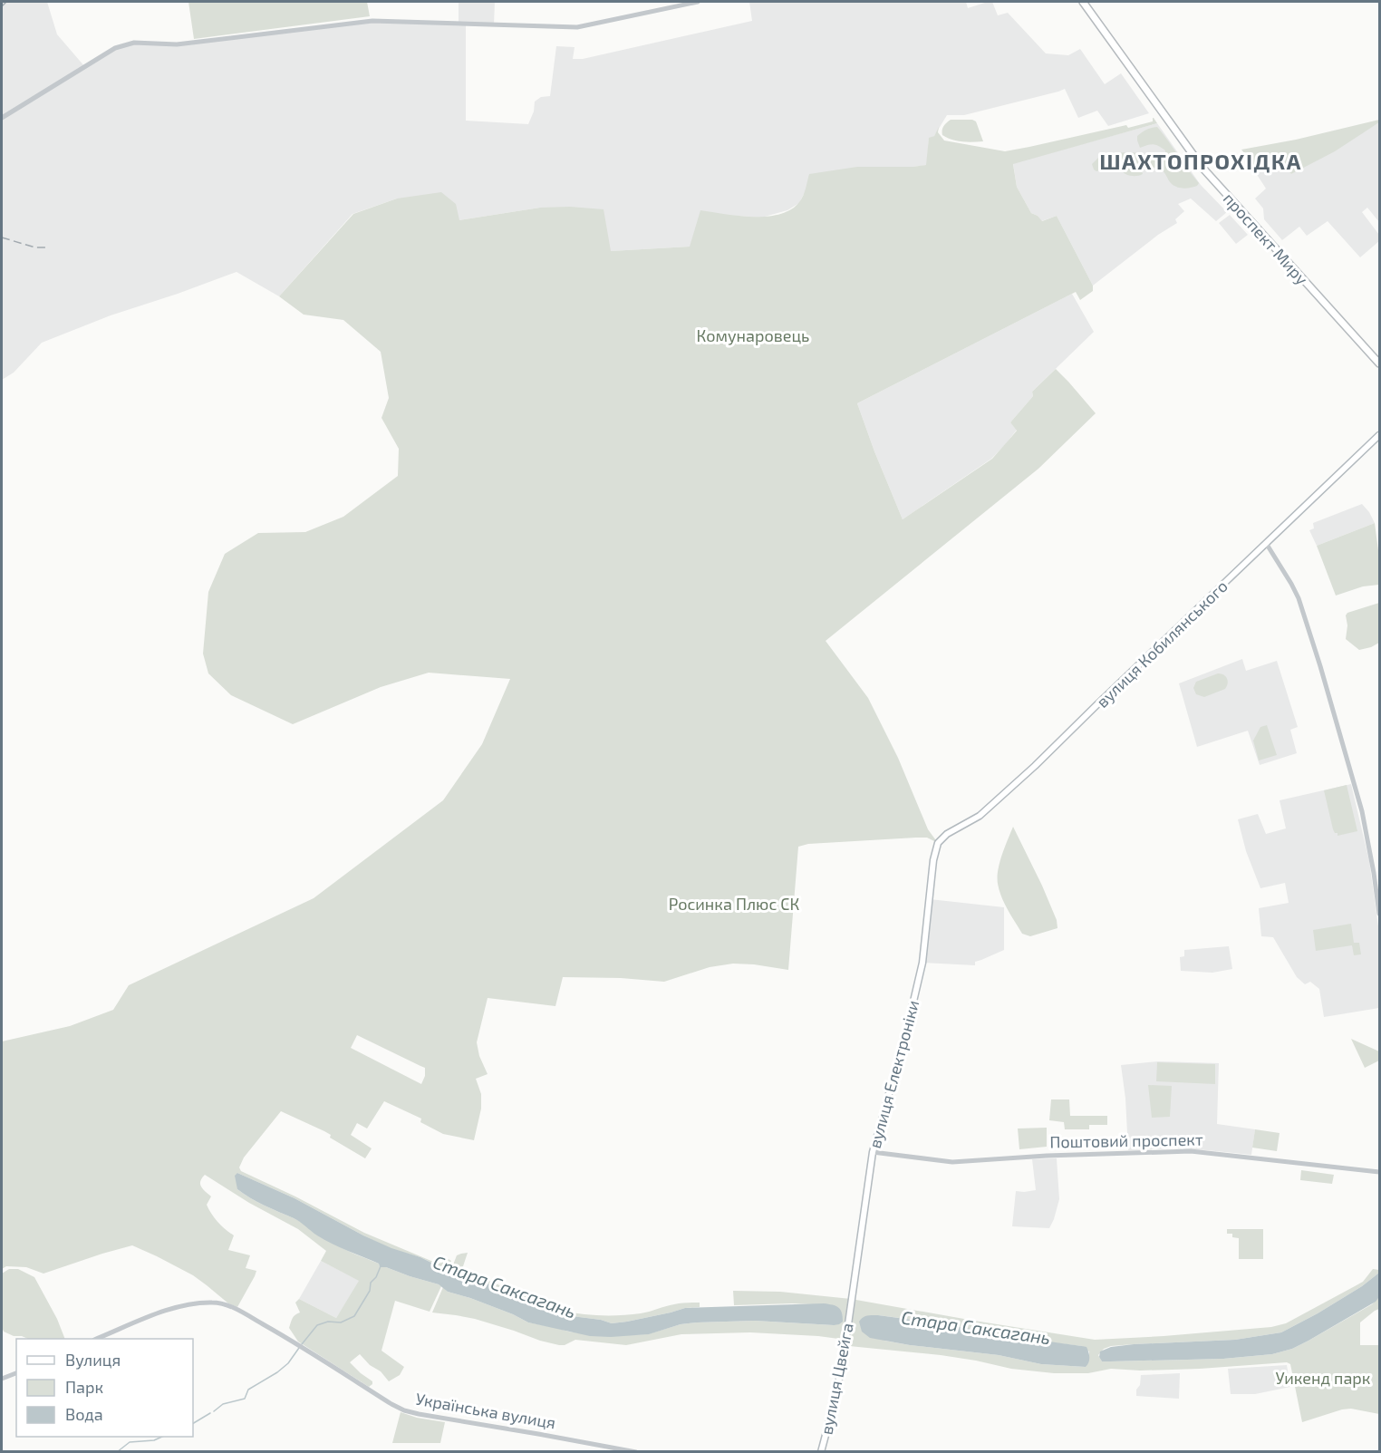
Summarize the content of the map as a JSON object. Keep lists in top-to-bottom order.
{
  "streets": {
    "main road": [
      "проспект Миру",
      "вулиця Кобилянського",
      "вулиця Електроніки",
      "вулиця Цвейга"
    ],
    "street": ["Поштовий проспект", "Українська вулиця"]
  },
  "crossings": [
    ["вулиця Кобилянського", "вулиця Електроніки"],
    ["вулиця Електроніки", "Поштовий проспект"],
    ["вулиця Електроніки", "вулиця Цвейга"]
  ],
  "districts": ["ШАХТОПРОХІДКА"],
  "water": ["Стара Саксагань"],
  "parks": ["Комунаровець", "Росинка Плюс СК", "Уикенд парк"],
  "legend": ["Вулиця", "Парк", "Вода"]
}
